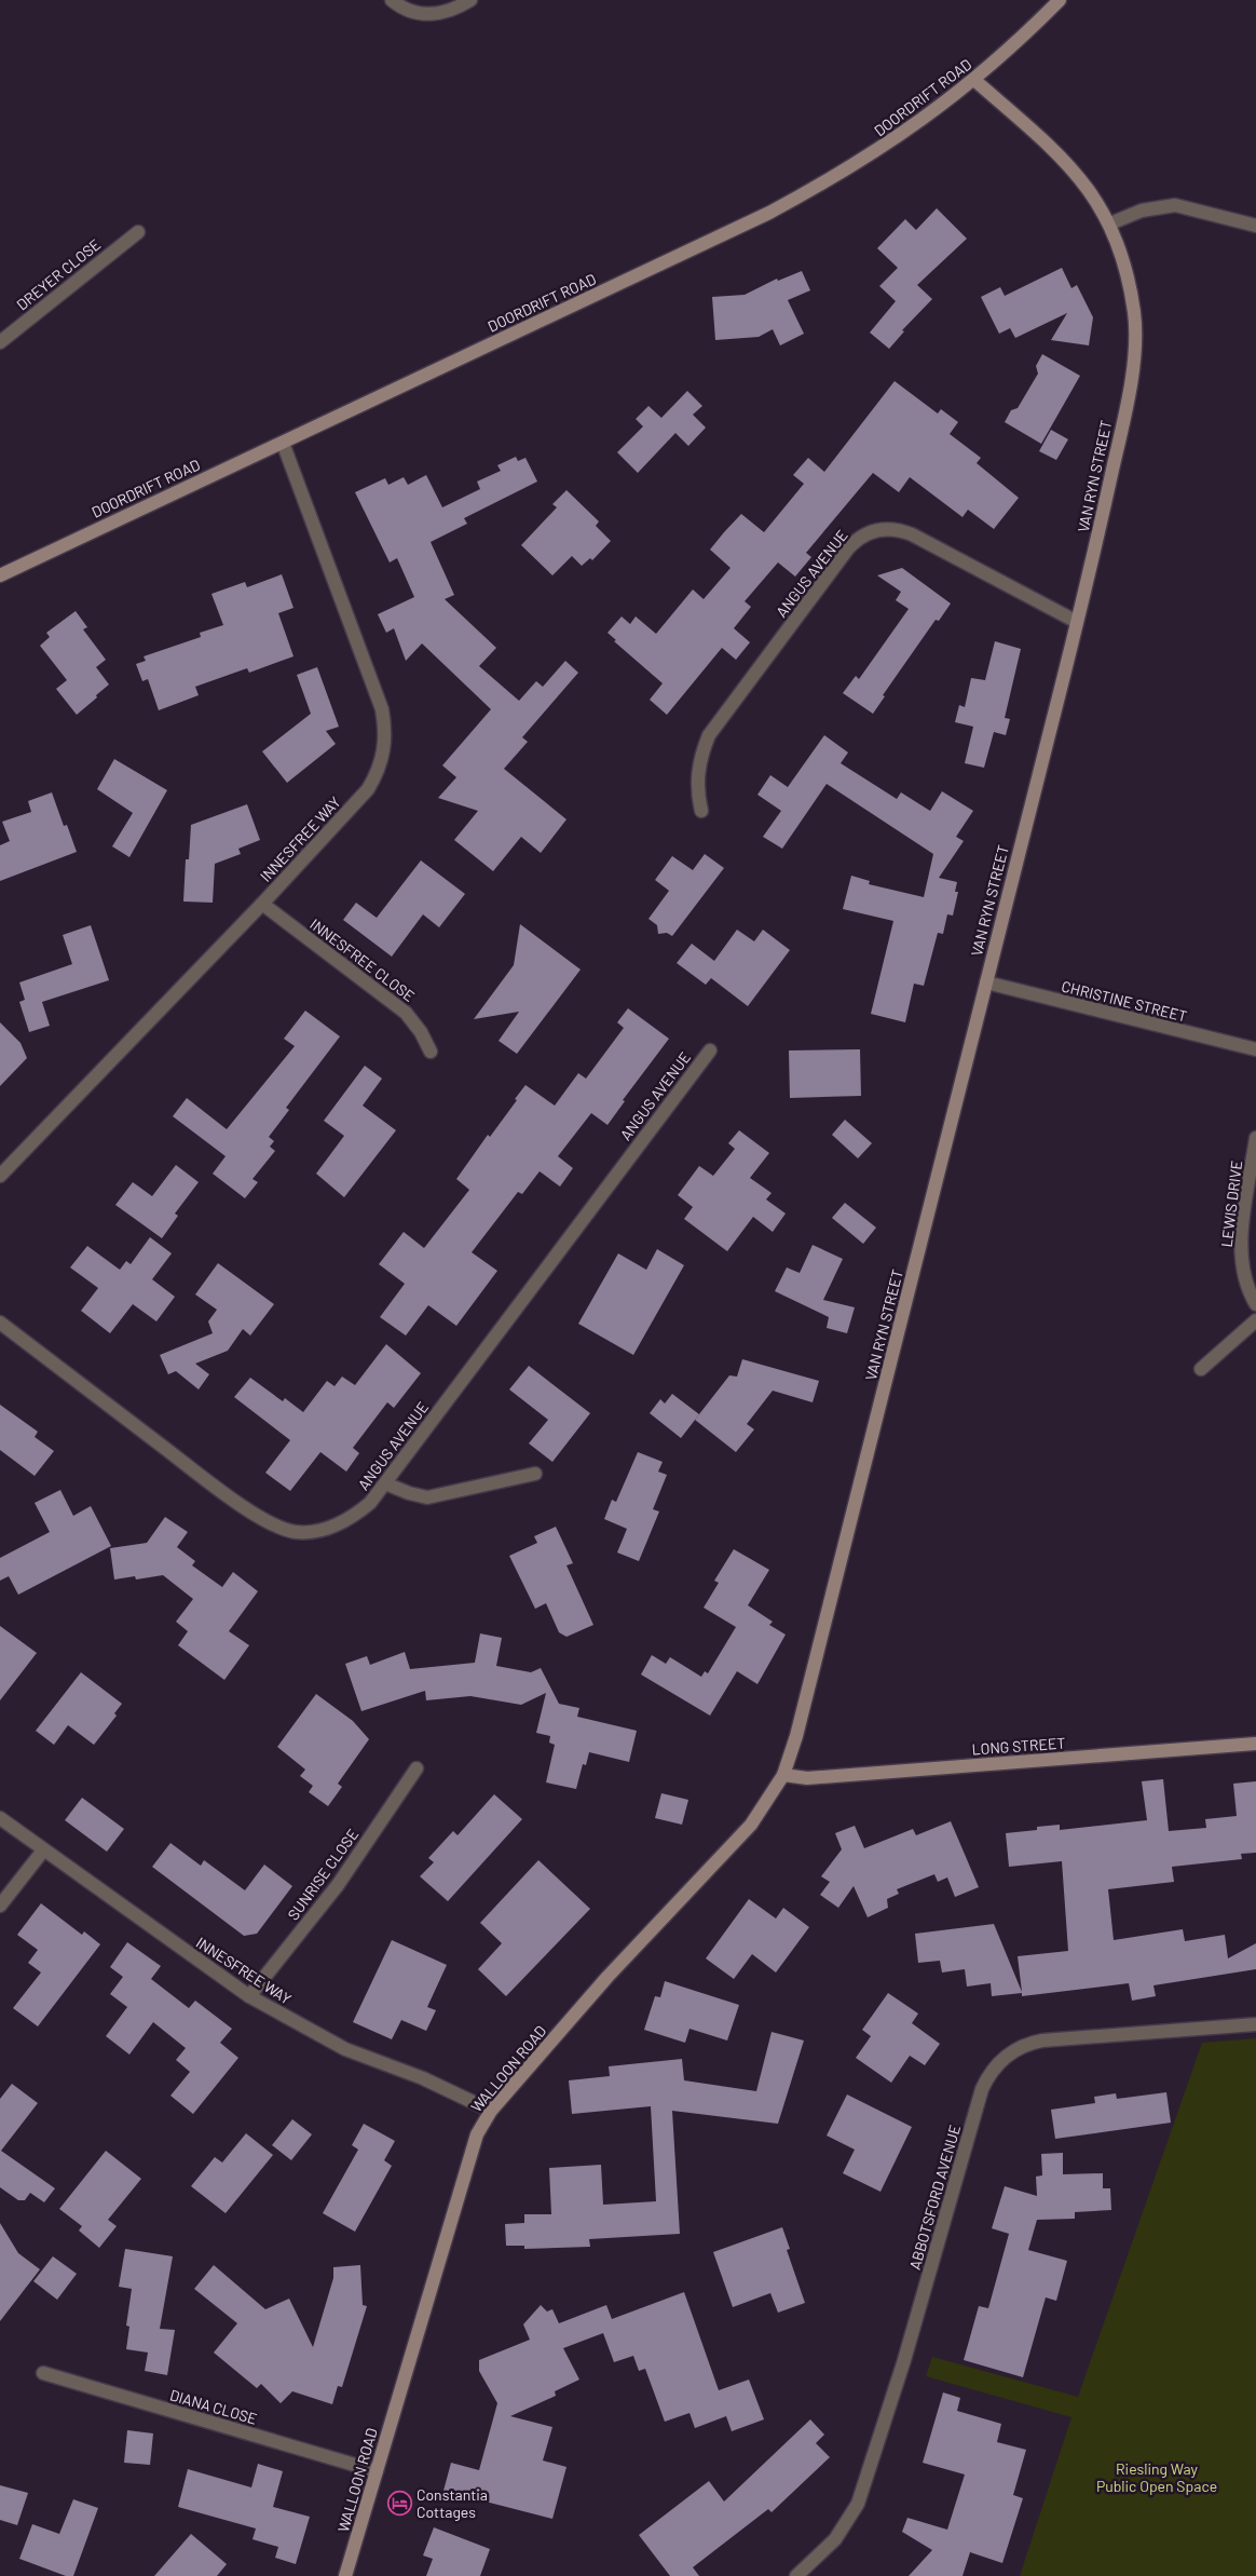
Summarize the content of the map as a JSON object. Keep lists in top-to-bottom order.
{
  "streets": {
    "street": [
      "DOORDRIFT ROAD",
      "DREYER CLOSE",
      "VAN RYN STREET",
      "ANGUS AVENUE",
      "INNESFREE WAY",
      "INNESFREE CLOSE",
      "CHRISTINE STREET",
      "LEWIS DRIVE",
      "LONG STREET",
      "SUNRISE CLOSE",
      "WALLOON ROAD",
      "ABBOTSFORD AVENUE",
      "DIANA CLOSE"
    ]
  },
  "crossings": [
    ["DOORDRIFT ROAD", "VAN RYN STREET"],
    ["DOORDRIFT ROAD", "INNESFREE WAY"],
    ["VAN RYN STREET", "ANGUS AVENUE"],
    ["VAN RYN STREET", "CHRISTINE STREET"],
    ["VAN RYN STREET", "LONG STREET"],
    ["VAN RYN STREET", "WALLOON ROAD"],
    ["INNESFREE WAY", "INNESFREE CLOSE"],
    ["INNESFREE WAY", "SUNRISE CLOSE"],
    ["INNESFREE WAY", "WALLOON ROAD"],
    ["LONG STREET", "WALLOON ROAD"],
    ["WALLOON ROAD", "DIANA CLOSE"]
  ],
  "parks": ["Riesling Way Public Open Space"],
  "places": {
    "hotel": ["Constantia Cottages"]
  }
}
